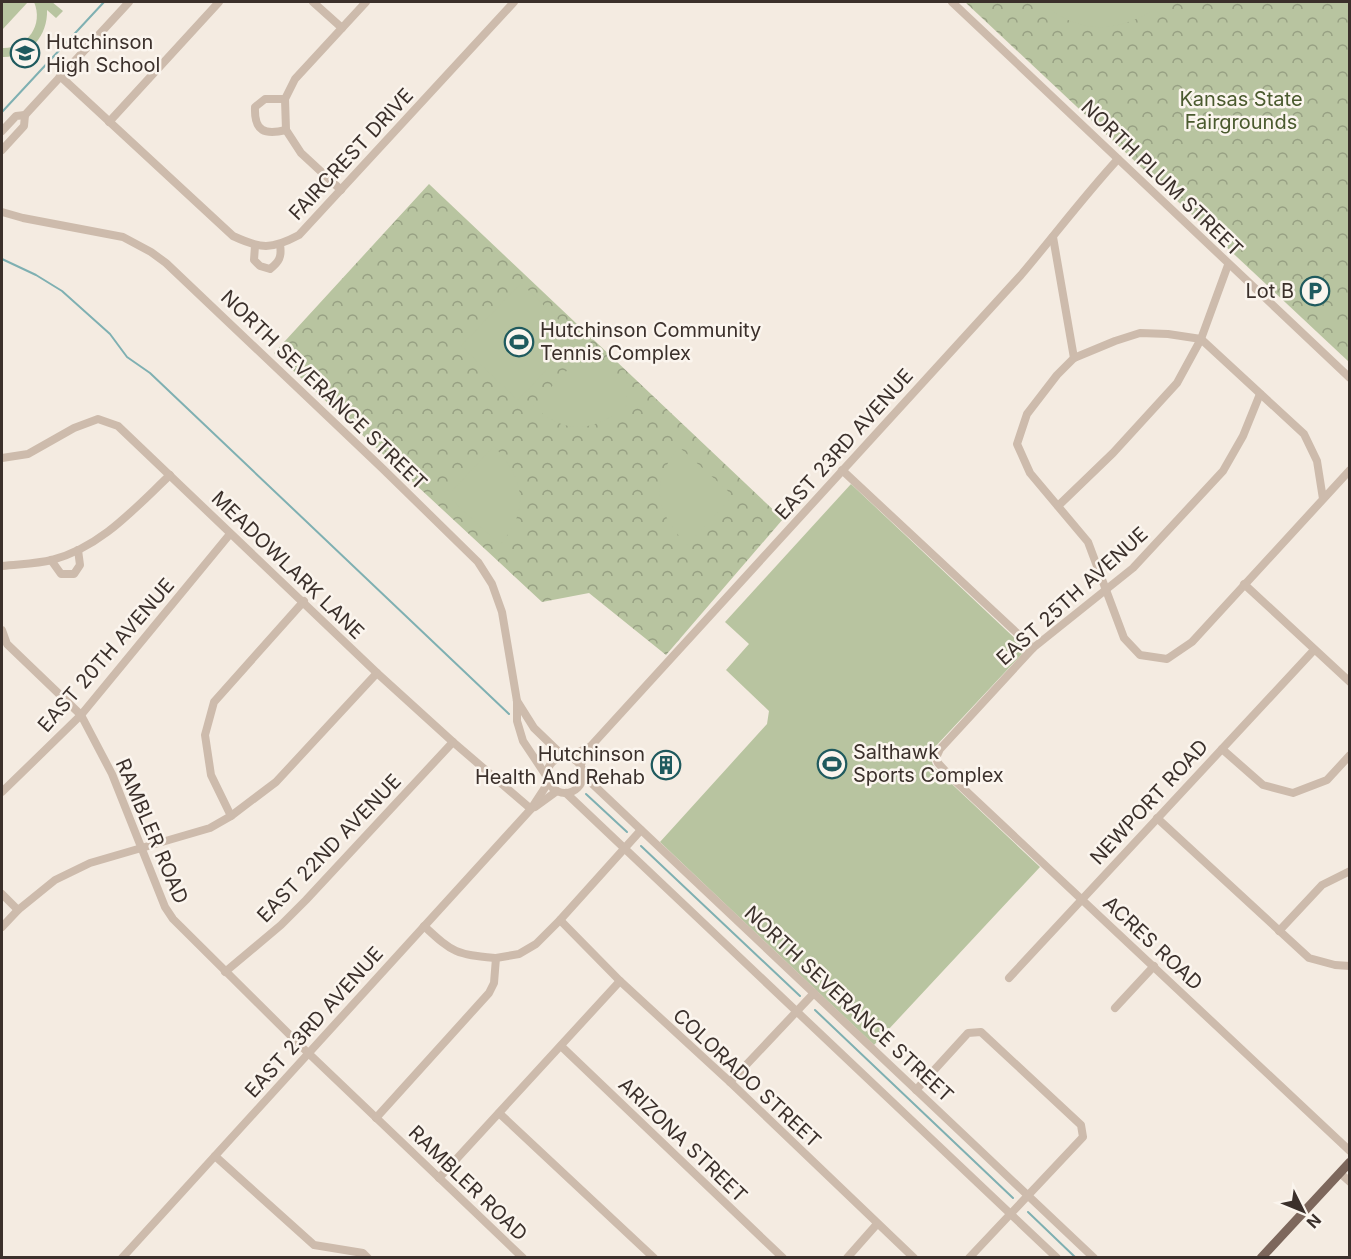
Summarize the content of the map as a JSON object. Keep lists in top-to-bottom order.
{
  "streets": {
    "street": [
      "FAIRCREST DRIVE",
      "NORTH PLUM STREET",
      "NORTH SEVERANCE STREET",
      "EAST 23RD AVENUE",
      "MEADOWLARK LANE",
      "EAST 25TH AVENUE",
      "EAST 20TH AVENUE",
      "NEWPORT ROAD",
      "RAMBLER ROAD",
      "EAST 22ND AVENUE",
      "ACRES ROAD",
      "COLORADO STREET",
      "ARIZONA STREET"
    ]
  },
  "crossings": [
    ["NORTH PLUM STREET", "EAST 23RD AVENUE"],
    ["NORTH SEVERANCE STREET", "EAST 23RD AVENUE"],
    ["EAST 23RD AVENUE", "MEADOWLARK LANE"],
    ["EAST 23RD AVENUE", "RAMBLER ROAD"],
    ["MEADOWLARK LANE", "EAST 20TH AVENUE"],
    ["MEADOWLARK LANE", "EAST 22ND AVENUE"],
    ["EAST 25TH AVENUE", "ACRES ROAD"],
    ["EAST 20TH AVENUE", "RAMBLER ROAD"],
    ["NEWPORT ROAD", "ACRES ROAD"],
    ["RAMBLER ROAD", "EAST 22ND AVENUE"]
  ],
  "parks": ["Kansas State Fairgrounds"],
  "places": {
    "school or university": ["Hutchinson High School"],
    "parking": ["Lot B"],
    "sports": ["Hutchinson Community Tennis Complex", "Salthawk Sports Complex"],
    "building": ["Hutchinson Health And Rehab"]
  },
  "north": "bottom right"
}
